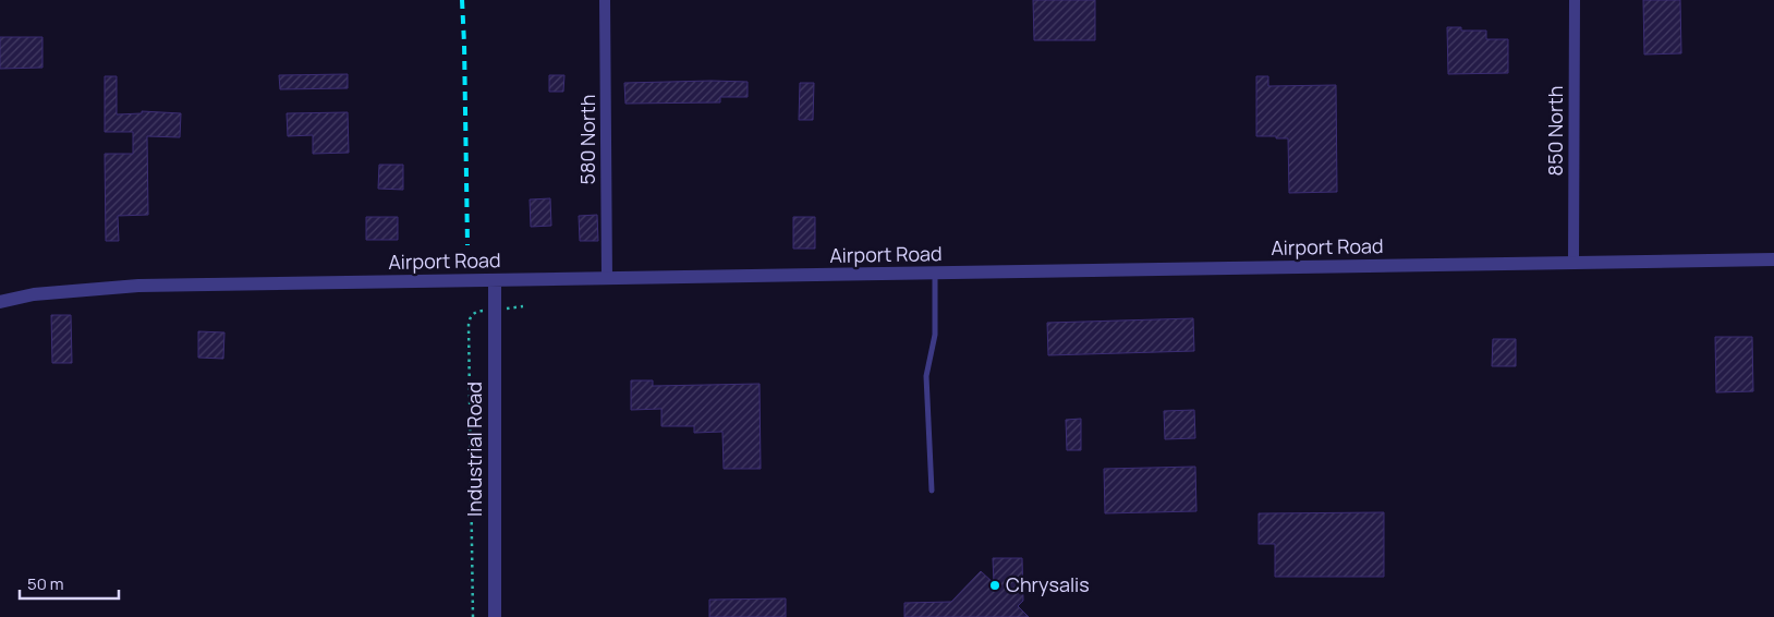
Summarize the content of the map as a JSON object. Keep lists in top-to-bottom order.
{
  "streets": {
    "street": [
      "850 North",
      "580 North",
      "Airport Road",
      "Industrial Road"
    ]
  },
  "crossings": [
    ["850 North", "Airport Road"],
    ["580 North", "Airport Road"],
    ["Airport Road", "Industrial Road"]
  ],
  "places": ["Chrysalis"],
  "scale_bar": "50 m"
}
